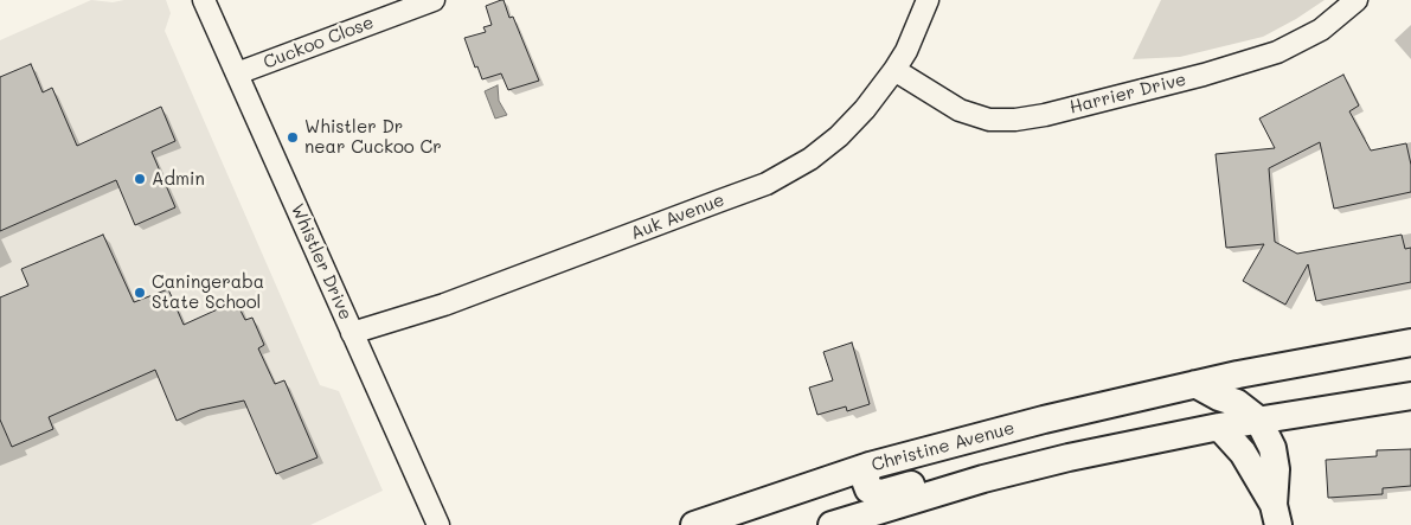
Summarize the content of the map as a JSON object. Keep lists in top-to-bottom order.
{
  "streets": {
    "street": [
      "Cuckoo Close",
      "Harrier Drive",
      "Auk Avenue",
      "Whistler Drive",
      "Christine Avenue"
    ]
  },
  "crossings": [
    ["Cuckoo Close", "Whistler Drive"],
    ["Harrier Drive", "Auk Avenue"],
    ["Auk Avenue", "Whistler Drive"]
  ],
  "places": ["Whistler Dr near Cuckoo Cr", "Admin", "Caningeraba State School"]
}
